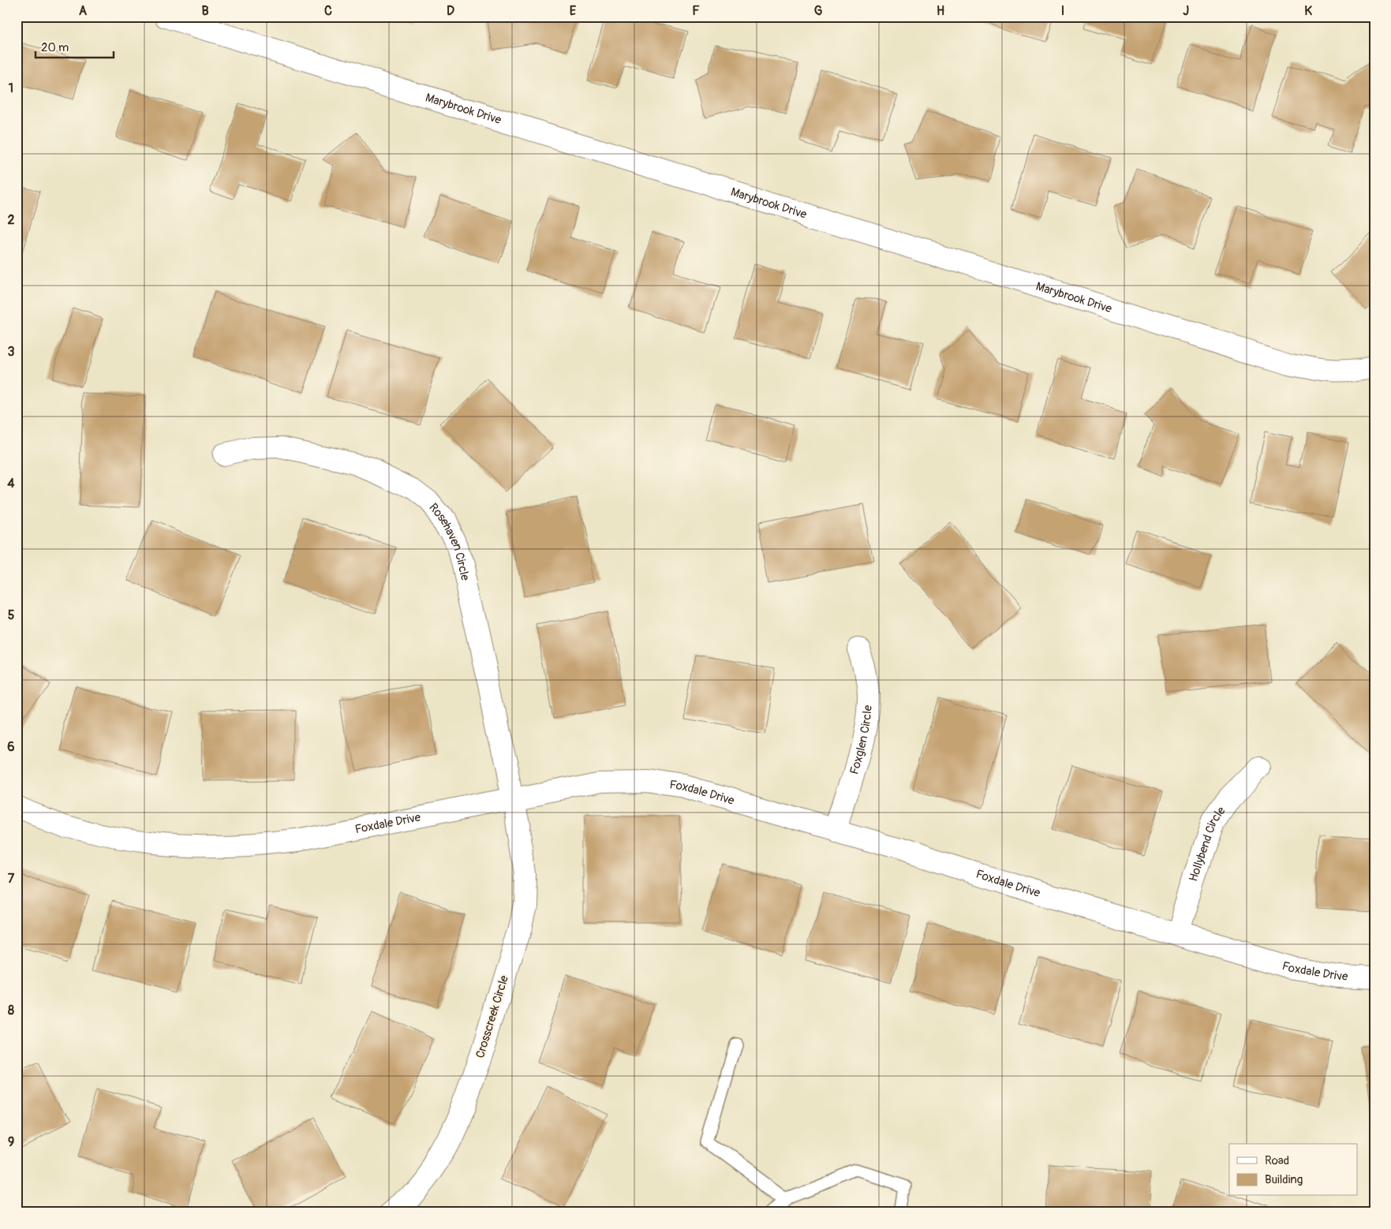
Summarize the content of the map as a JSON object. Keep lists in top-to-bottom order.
{
  "streets": {
    "street": [
      "Marybrook Drive",
      "Rosehaven Circle",
      "Foxglen Circle",
      "Foxdale Drive",
      "Hollybend Circle",
      "Crosscreek Circle"
    ]
  },
  "crossings": [
    ["Rosehaven Circle", "Foxdale Drive"],
    ["Rosehaven Circle", "Crosscreek Circle"],
    ["Foxglen Circle", "Foxdale Drive"],
    ["Foxdale Drive", "Hollybend Circle"],
    ["Foxdale Drive", "Crosscreek Circle"]
  ],
  "legend": ["Road", "Building"],
  "scale_bar": "20 m",
  "grid": {
    "columns": [
      "A",
      "B",
      "C",
      "D",
      "E",
      "F",
      "G",
      "H",
      "I",
      "J",
      "K"
    ],
    "rows": [
      "1",
      "2",
      "3",
      "4",
      "5",
      "6",
      "7",
      "8",
      "9"
    ]
  }
}
